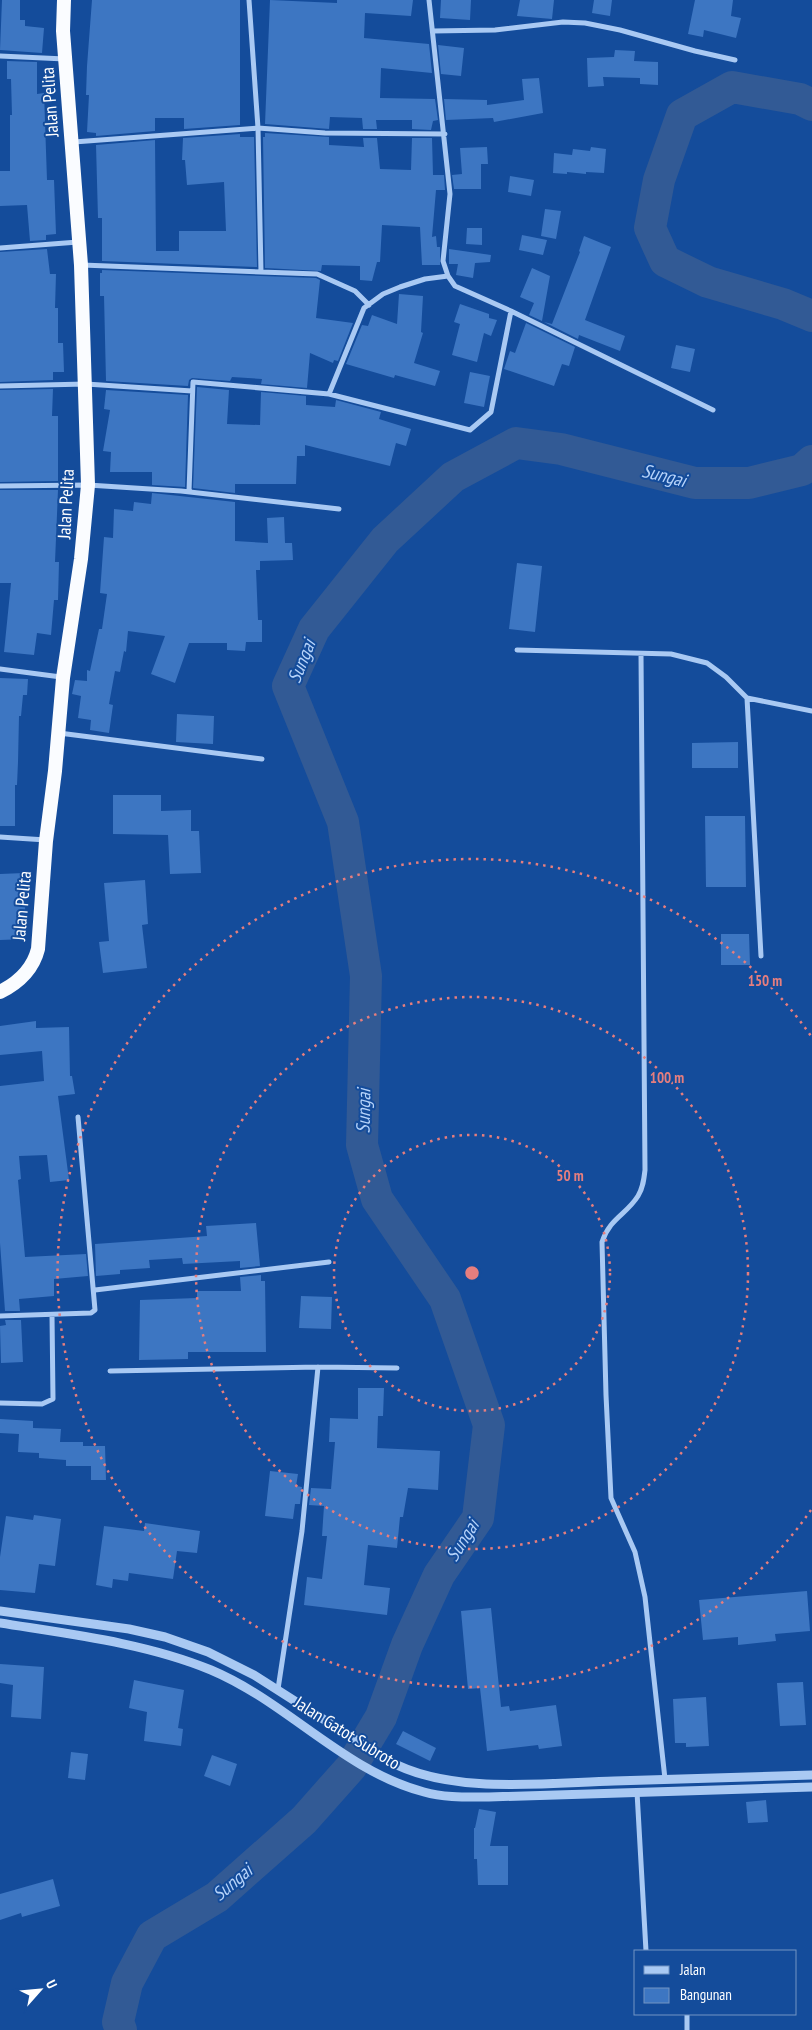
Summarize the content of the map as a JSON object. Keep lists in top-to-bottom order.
{
  "streets": {
    "highway": ["Jalan Pelita"],
    "street": ["Jalan Gatot Subroto"]
  },
  "water": ["Sungai"],
  "legend": ["Jalan", "Bangunan"],
  "north": "top right",
  "rings": ["150 m", "100 m", "50 m"]
}
